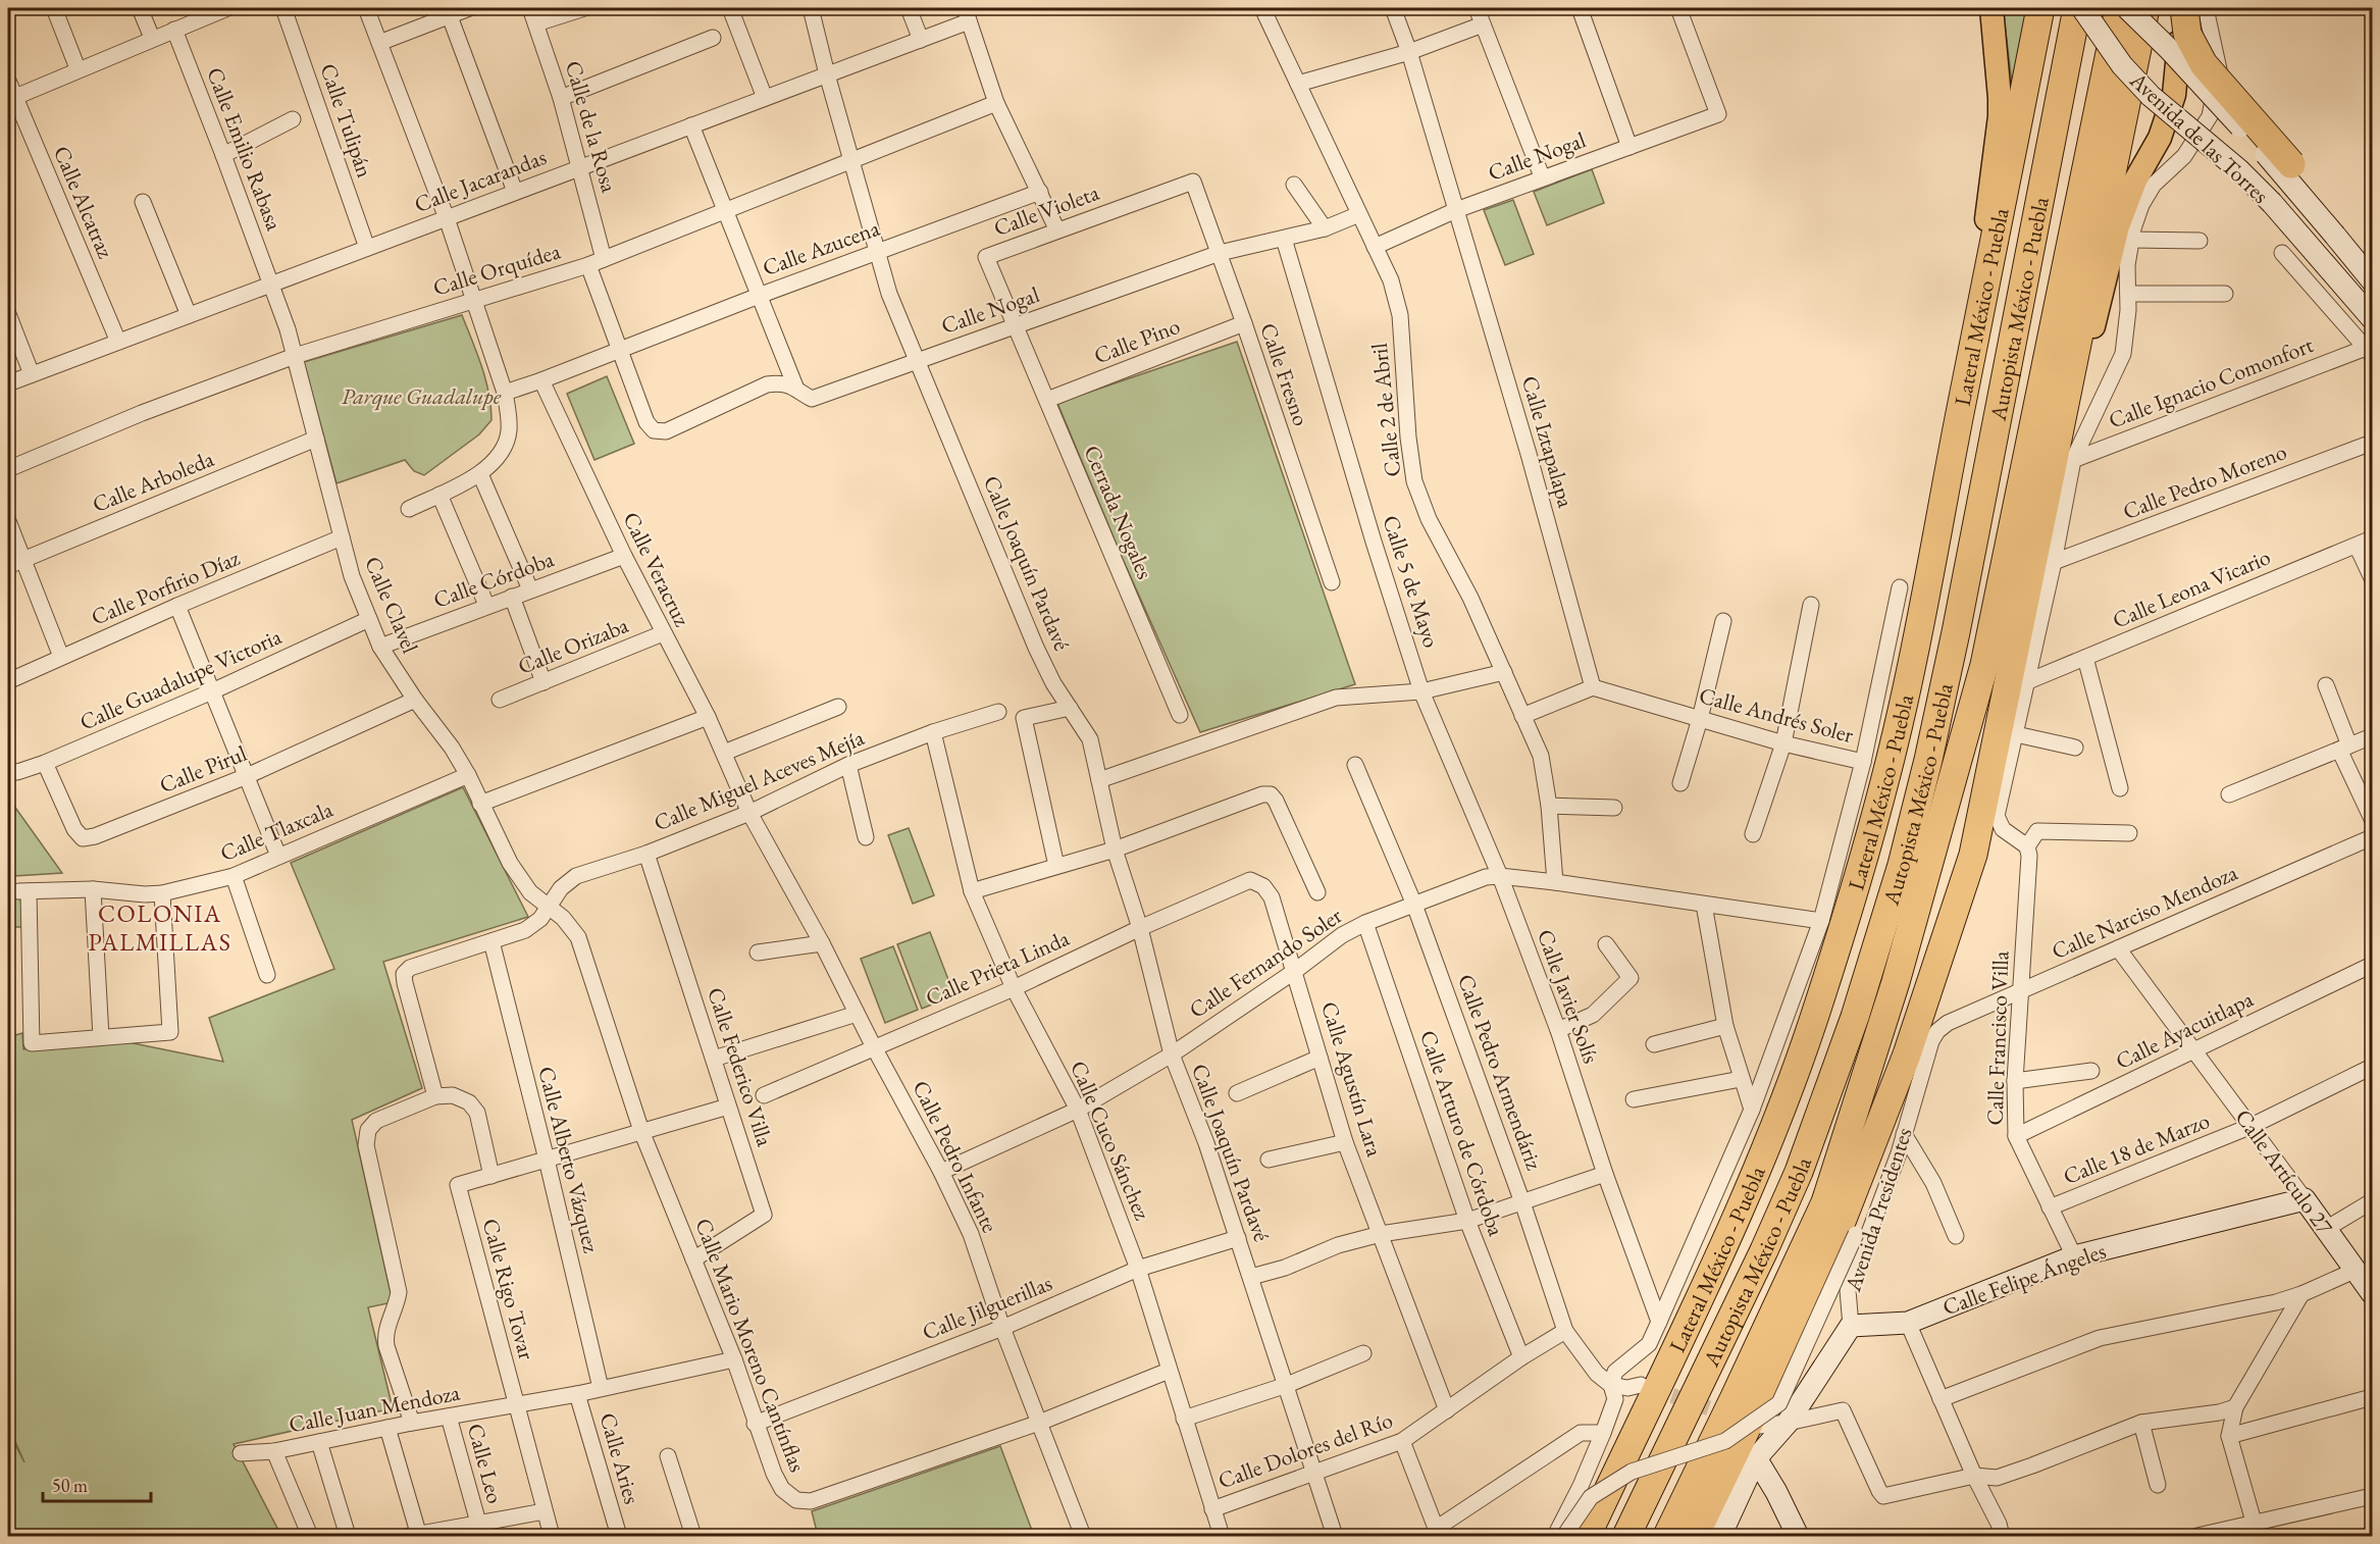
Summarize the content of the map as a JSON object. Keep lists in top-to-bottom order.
{
  "streets": {
    "highway": ["Lateral México - Puebla", "Autopista México - Puebla"],
    "main road": [
      "Avenida de las Torres",
      "Calle Artículo 27",
      "Avenida Presidentes",
      "Calle Felipe Ángeles"
    ],
    "street": [
      "Calle Tulipán",
      "Calle de la Rosa",
      "Calle Emilio Rabasa",
      "Calle Nogal",
      "Calle Jacarandas",
      "Calle Alcatraz",
      "Calle Violeta",
      "Calle Azucena",
      "Calle Orquídea",
      "Calle Pino",
      "Calle Fresno",
      "Calle Ignacio Comonfort",
      "Calle 2 de Abril",
      "Calle Iztapalapa",
      "Calle Arboleda",
      "Calle Pedro Moreno",
      "Cerrada Nogales",
      "Calle Joaquín Pardavé",
      "Calle Veracruz",
      "Calle Córdoba",
      "Calle 5 de Mayo",
      "Calle Porfirio Díaz",
      "Calle Leona Vicario",
      "Calle Clavel",
      "Calle Orizaba",
      "Calle Guadalupe Victoria",
      "Calle Andrés Soler",
      "Calle Pirul",
      "Calle Miguel Aceves Mejía",
      "Calle Tlaxcala",
      "Calle Narciso Mendoza",
      "Calle Fernando Soler",
      "Calle Prieta Linda",
      "Calle Javier Solís",
      "Calle Ayacuitlapa",
      "Calle Francisco Villa",
      "Calle Federico Villa",
      "Calle Pedro Armendáriz",
      "Calle Agustín Lara",
      "Calle Arturo de Córdoba",
      "Calle Cuco Sánchez",
      "Calle 18 de Marzo",
      "Calle Pedro Infante",
      "Calle Alberto Vázquez",
      "Calle Rigo Tovar",
      "Calle Jilguerillas",
      "Calle Mario Moreno Cantínflas",
      "Calle Juan Mendoza",
      "Calle Dolores del Río",
      "Calle Aries",
      "Calle Leo"
    ]
  },
  "crossings": [
    ["Calle Tulipán", "Calle Jacarandas"],
    ["Calle de la Rosa", "Calle Jacarandas"],
    ["Calle de la Rosa", "Calle Orquídea"],
    ["Calle Emilio Rabasa", "Calle Jacarandas"],
    ["Calle Emilio Rabasa", "Calle Clavel"],
    ["Calle Nogal", "Calle Violeta"],
    ["Calle Nogal", "Calle Azucena"],
    ["Calle Nogal", "Calle Fresno"],
    ["Calle Nogal", "Calle 2 de Abril"],
    ["Calle Nogal", "Calle Iztapalapa"],
    ["Calle Nogal", "Cerrada Nogales"],
    ["Calle Nogal", "Calle Joaquín Pardavé"],
    ["Calle Nogal", "Calle 5 de Mayo"],
    ["Calle Jacarandas", "Calle Alcatraz"],
    ["Calle Jacarandas", "Calle Joaquín Pardavé"],
    ["Calle Jacarandas", "Calle Clavel"],
    ["Calle Violeta", "Calle Fresno"],
    ["Calle Violeta", "Cerrada Nogales"],
    ["Calle Azucena", "Calle Joaquín Pardavé"],
    ["Calle Azucena", "Calle Veracruz"],
    ["Calle Orquídea", "Calle Joaquín Pardavé"],
    ["Calle Orquídea", "Calle Clavel"],
    ["Calle Pino", "Calle Fresno"],
    ["Calle Pino", "Cerrada Nogales"],
    ["Calle 2 de Abril", "Calle Fernando Soler"],
    ["Calle Iztapalapa", "Calle Andrés Soler"],
    ["Calle Arboleda", "Calle Clavel"],
    ["Calle Joaquín Pardavé", "Calle Fernando Soler"],
    ["Calle Joaquín Pardavé", "Calle Prieta Linda"],
    ["Calle Joaquín Pardavé", "Calle Agustín Lara"],
    ["Calle Joaquín Pardavé", "Calle Jilguerillas"],
    ["Calle Joaquín Pardavé", "Calle Dolores del Río"],
    ["Calle Veracruz", "Calle Córdoba"],
    ["Calle Veracruz", "Calle Orizaba"],
    ["Calle Veracruz", "Calle Miguel Aceves Mejía"],
    ["Calle Veracruz", "Calle Pedro Infante"],
    ["Calle Córdoba", "Calle Clavel"],
    ["Calle 5 de Mayo", "Calle Javier Solís"],
    ["Calle Porfirio Díaz", "Calle Clavel"],
    ["Calle Clavel", "Calle Guadalupe Victoria"],
    ["Calle Clavel", "Calle Pirul"],
    ["Calle Clavel", "Calle Miguel Aceves Mejía"],
    ["Calle Clavel", "Calle Tlaxcala"],
    ["Calle Clavel", "Calle Mario Moreno Cantínflas"],
    ["Calle Guadalupe Victoria", "Calle Pirul"],
    ["Calle Andrés Soler", "Calle Fernando Soler"],
    ["Calle Andrés Soler", "Calle Javier Solís"],
    ["Calle Andrés Soler", "Calle Pedro Armendáriz"],
    ["Calle Miguel Aceves Mejía", "Calle Federico Villa"],
    ["Calle Miguel Aceves Mejía", "Calle Cuco Sánchez"],
    ["Calle Miguel Aceves Mejía", "Calle Pedro Infante"],
    ["Calle Miguel Aceves Mejía", "Calle Mario Moreno Cantínflas"],
    ["Calle Narciso Mendoza", "Calle Francisco Villa"],
    ["Calle Narciso Mendoza", "Calle Artículo 27"],
    ["Calle Narciso Mendoza", "Avenida Presidentes"],
    ["Calle Fernando Soler", "Calle Javier Solís"],
    ["Calle Fernando Soler", "Calle Pedro Armendáriz"],
    ["Calle Fernando Soler", "Calle Agustín Lara"],
    ["Calle Fernando Soler", "Calle Arturo de Córdoba"],
    ["Calle Fernando Soler", "Calle Cuco Sánchez"],
    ["Calle Fernando Soler", "Calle Pedro Infante"],
    ["Calle Prieta Linda", "Calle Agustín Lara"],
    ["Calle Prieta Linda", "Calle Cuco Sánchez"],
    ["Calle Prieta Linda", "Calle Pedro Infante"],
    ["Calle Ayacuitlapa", "Calle Francisco Villa"],
    ["Calle Ayacuitlapa", "Calle Artículo 27"],
    ["Calle Francisco Villa", "Calle 18 de Marzo"],
    ["Calle Francisco Villa", "Calle Felipe Ángeles"],
    ["Calle Federico Villa", "Calle Mario Moreno Cantínflas"],
    ["Calle Pedro Armendáriz", "Calle Dolores del Río"],
    ["Calle Agustín Lara", "Calle Dolores del Río"],
    ["Calle Arturo de Córdoba", "Calle Dolores del Río"],
    ["Calle Cuco Sánchez", "Calle Jilguerillas"],
    ["Calle Cuco Sánchez", "Calle Mario Moreno Cantínflas"],
    ["Calle Cuco Sánchez", "Calle Dolores del Río"],
    ["Calle 18 de Marzo", "Calle Artículo 27"],
    ["Calle Pedro Infante", "Calle Jilguerillas"],
    ["Calle Pedro Infante", "Calle Mario Moreno Cantínflas"],
    ["Calle Artículo 27", "Calle Felipe Ángeles"],
    ["Avenida Presidentes", "Calle Felipe Ángeles"],
    ["Calle Rigo Tovar", "Calle Juan Mendoza"],
    ["Calle Jilguerillas", "Calle Mario Moreno Cantínflas"],
    ["Calle Juan Mendoza", "Calle Leo"]
  ],
  "districts": ["COLONIA PALMILLAS"],
  "parks": ["Parque Guadalupe"],
  "scale_bar": "50 m"
}
